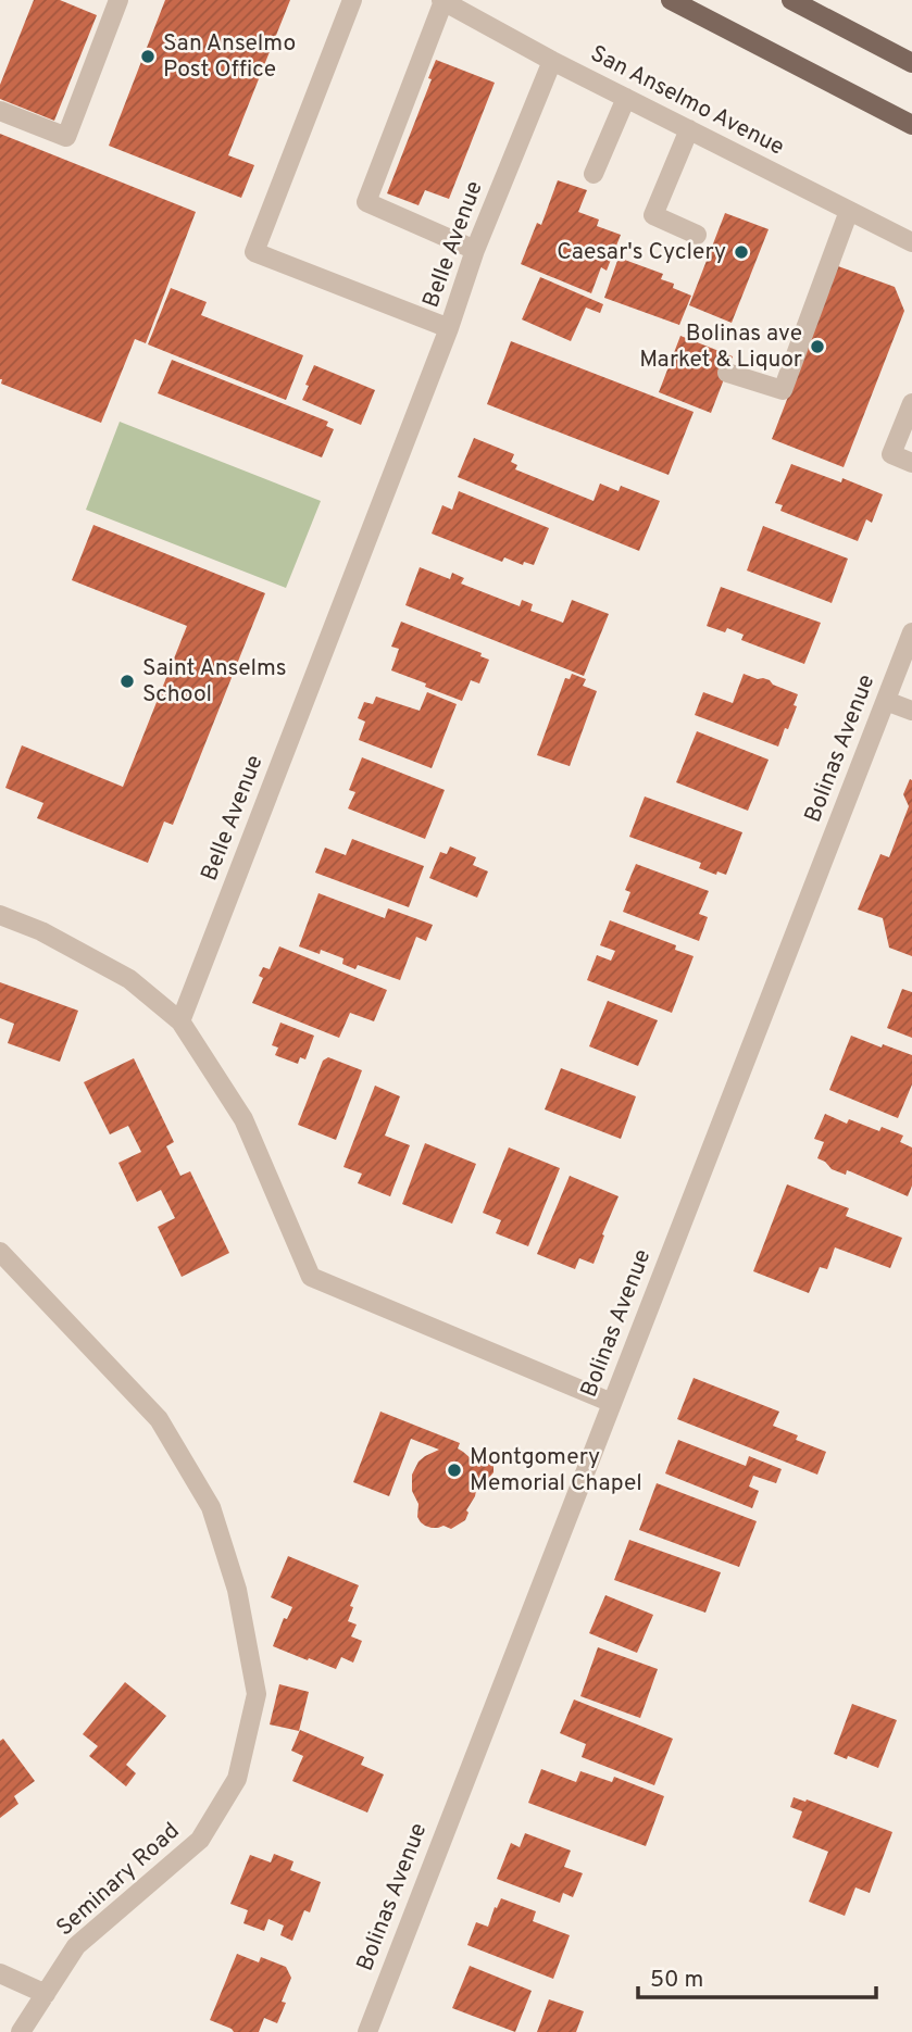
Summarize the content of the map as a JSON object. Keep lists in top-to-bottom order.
{
  "streets": {
    "street": [
      "San Anselmo Avenue",
      "Belle Avenue",
      "Bolinas Avenue",
      "Seminary Road"
    ]
  },
  "crossings": [
    ["San Anselmo Avenue", "Belle Avenue"]
  ],
  "places": [
    "San Anselmo Post Office",
    "Caesar's Cyclery",
    "Bolinas ave Market & Liquor",
    "Saint Anselms School",
    "Montgomery Memorial Chapel"
  ],
  "scale_bar": "50 m"
}
